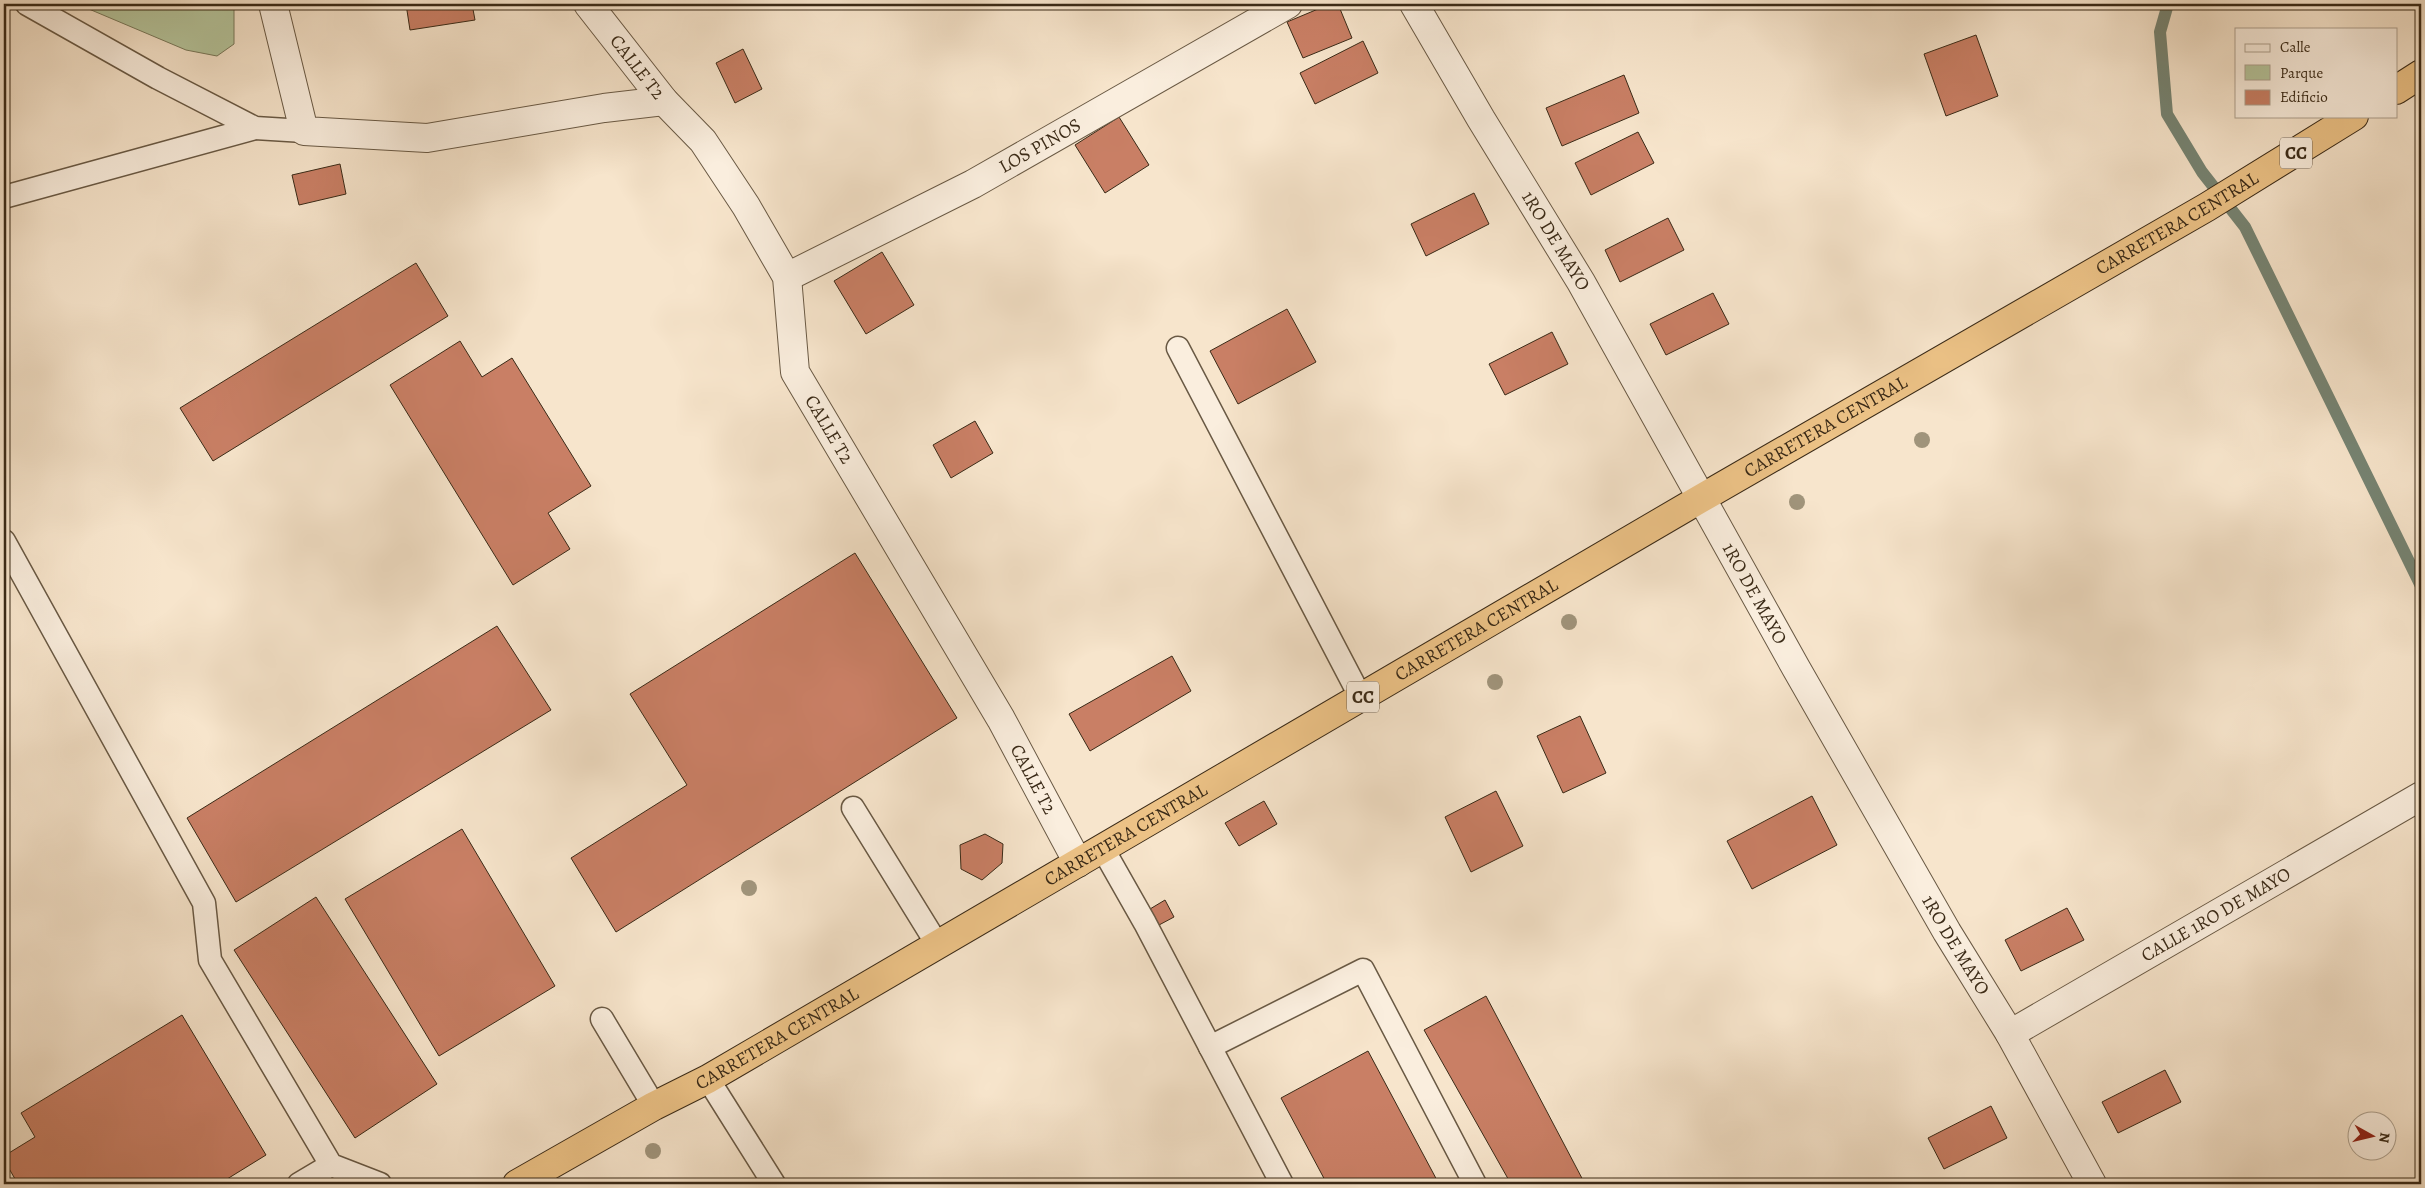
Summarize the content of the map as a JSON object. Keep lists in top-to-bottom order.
{
  "streets": {
    "highway": ["CC", "CARRETERA CENTRAL"],
    "street": [
      "CALLE T2",
      "LOS PINOS",
      "1RO DE MAYO",
      "CALLE 1RO DE MAYO"
    ]
  },
  "crossings": [
    ["CALLE T2", "LOS PINOS"],
    ["CALLE T2", "CARRETERA CENTRAL"],
    ["CARRETERA CENTRAL", "1RO DE MAYO"],
    ["1RO DE MAYO", "CALLE 1RO DE MAYO"]
  ],
  "legend": ["Calle", "Parque", "Edificio"],
  "north": "right"
}
